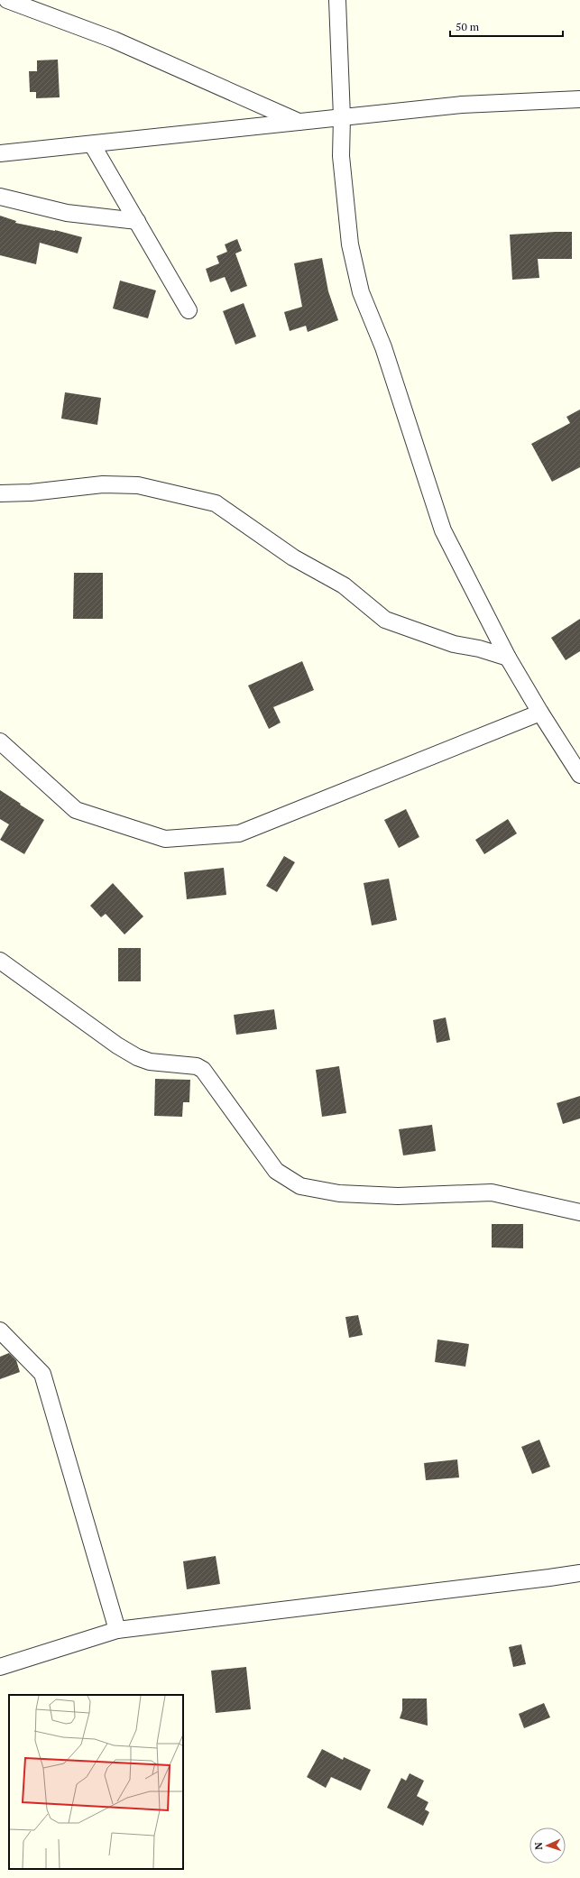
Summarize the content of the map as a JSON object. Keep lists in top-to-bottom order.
{
  "scale_bar": "50 m",
  "north": "left"
}
